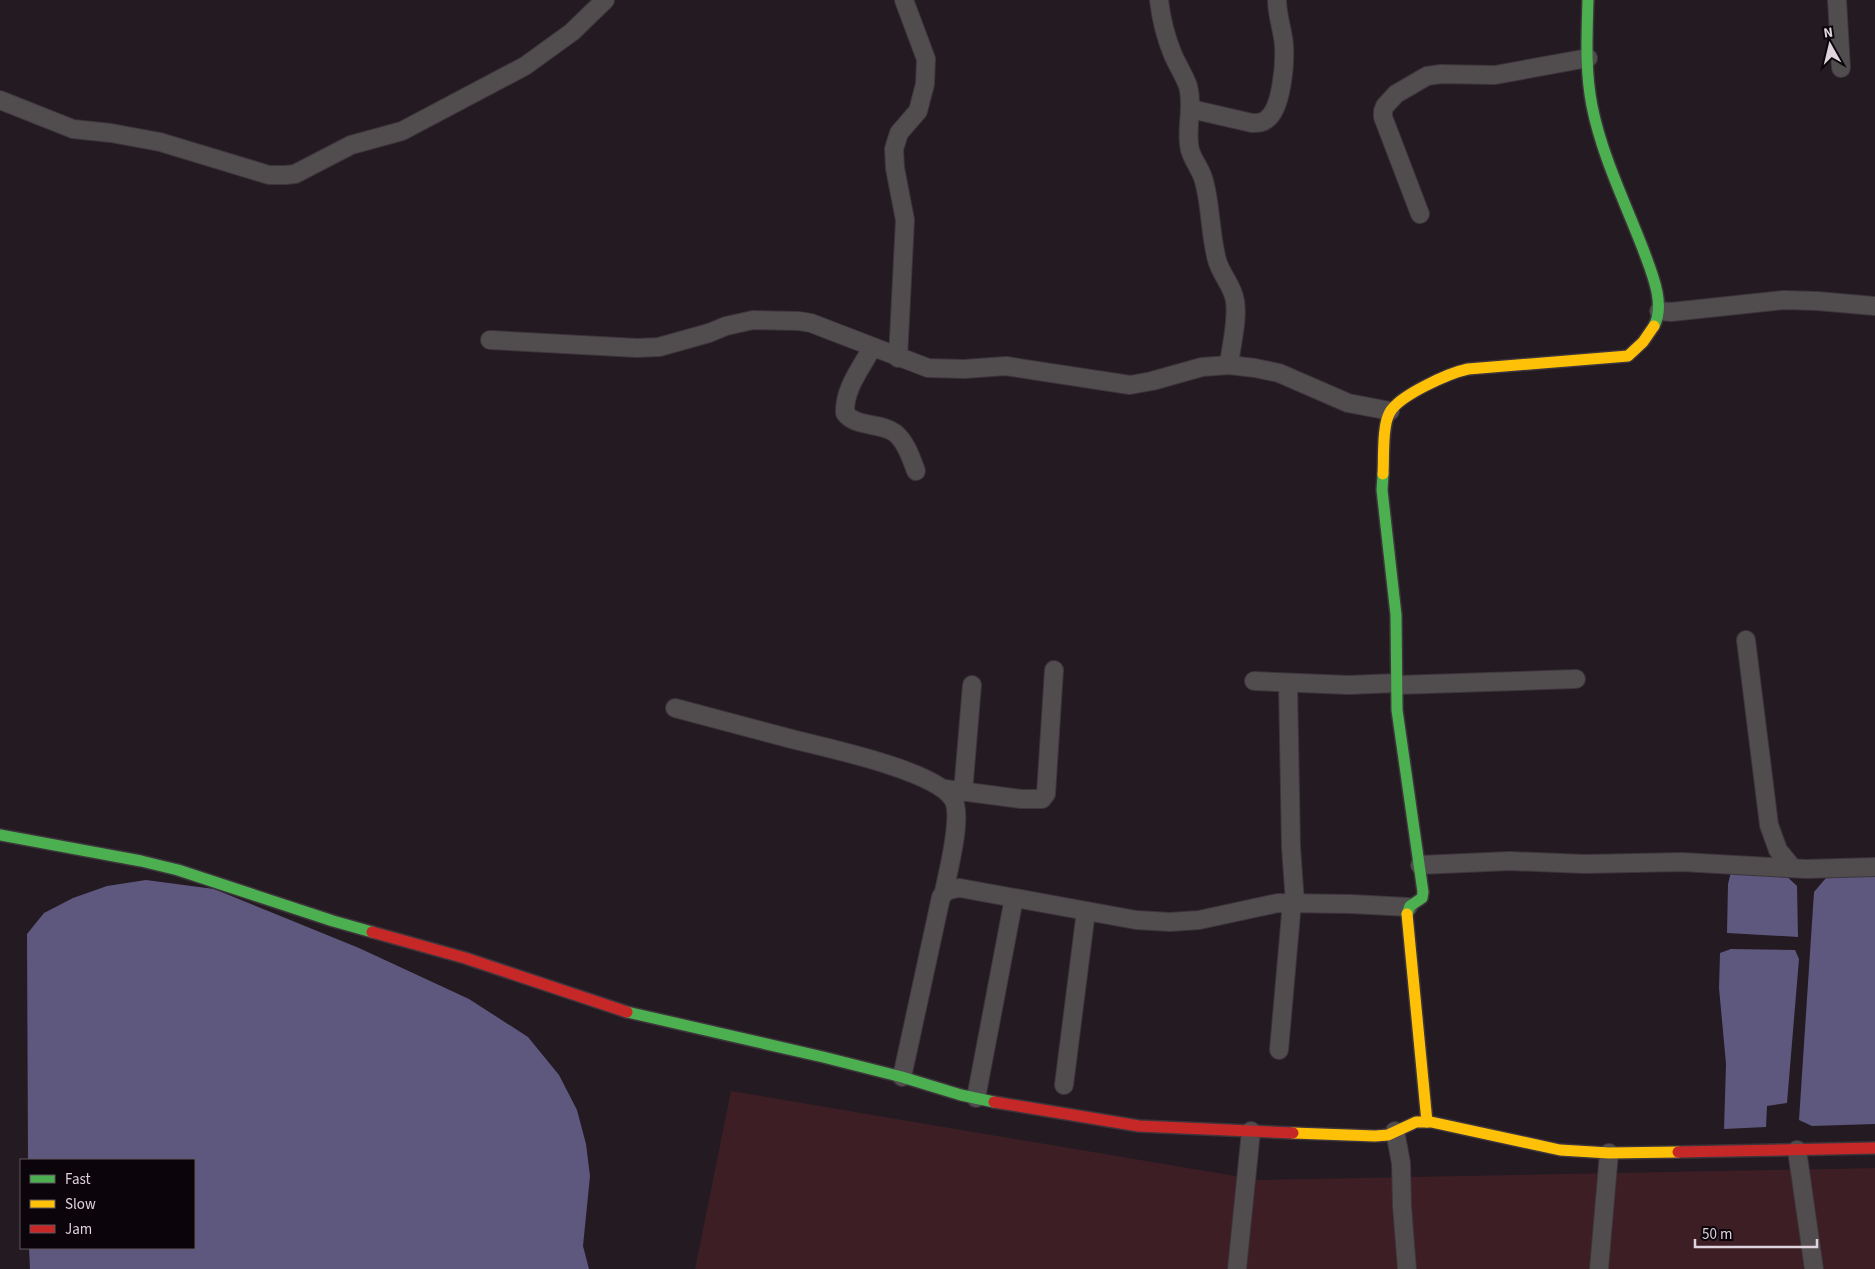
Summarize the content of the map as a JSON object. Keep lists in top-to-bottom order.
{
  "legend": ["Fast", "Slow", "Jam"],
  "scale_bar": "50 m",
  "north": "top"
}
